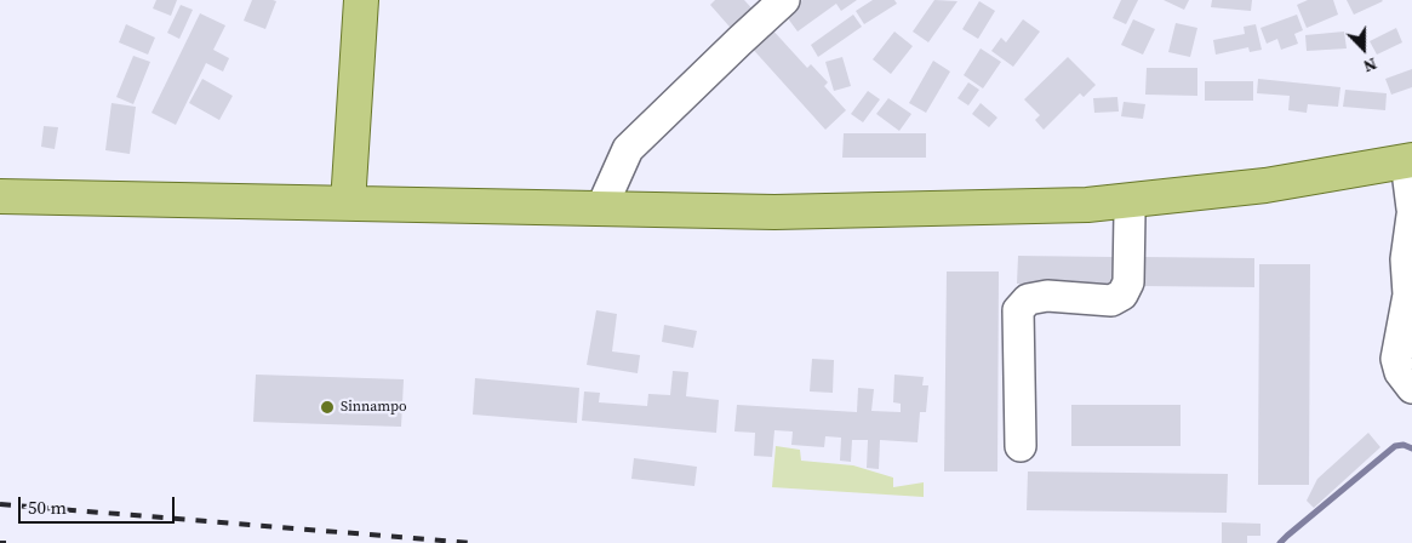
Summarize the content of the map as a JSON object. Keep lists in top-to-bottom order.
{
  "places": ["Sinnampo"],
  "scale_bar": "50 m",
  "north": "bottom"
}
